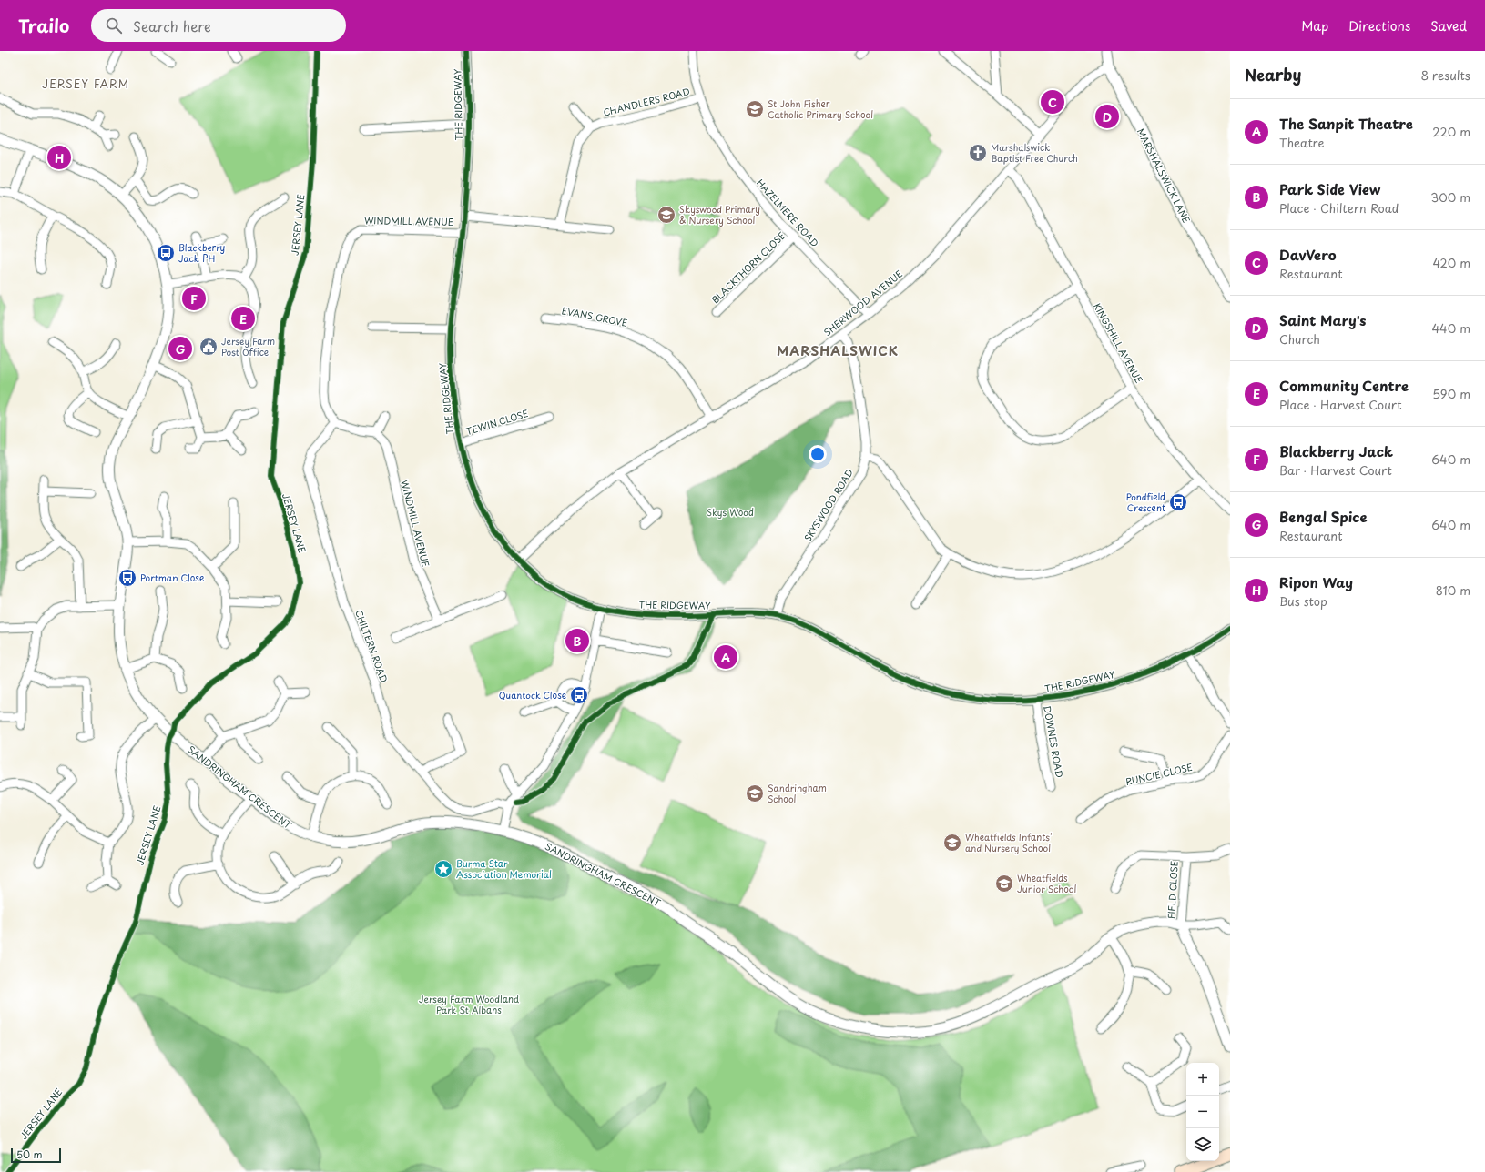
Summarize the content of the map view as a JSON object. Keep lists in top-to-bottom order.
{
  "streets": {
    "street": [
      "CHANDLERS ROAD",
      "THE RIDGEWAY",
      "MARSHALSWICK LANE",
      "HAZELMERE ROAD",
      "WINDMILL AVENUE",
      "BLACKTHORN CLOSE",
      "SHERWOOD AVENUE",
      "EVANS GROVE",
      "KINGSHILL AVENUE",
      "TEWIN CLOSE",
      "SKYSWOOD ROAD",
      "CHILTERN ROAD",
      "DOWNES ROAD",
      "RUNCIE CLOSE",
      "SANDRINGHAM CRESCENT",
      "FIELD CLOSE"
    ],
    "cycle path": ["JERSEY LANE"]
  },
  "crossings": [
    ["CHANDLERS ROAD", "HAZELMERE ROAD"],
    ["THE RIDGEWAY", "WINDMILL AVENUE"],
    ["THE RIDGEWAY", "SHERWOOD AVENUE"],
    ["THE RIDGEWAY", "TEWIN CLOSE"],
    ["THE RIDGEWAY", "SKYSWOOD ROAD"],
    ["THE RIDGEWAY", "DOWNES ROAD"],
    ["MARSHALSWICK LANE", "SHERWOOD AVENUE"],
    ["HAZELMERE ROAD", "BLACKTHORN CLOSE"],
    ["HAZELMERE ROAD", "SHERWOOD AVENUE"],
    ["WINDMILL AVENUE", "CHILTERN ROAD"],
    ["SHERWOOD AVENUE", "EVANS GROVE"],
    ["SHERWOOD AVENUE", "KINGSHILL AVENUE"],
    ["SHERWOOD AVENUE", "SKYSWOOD ROAD"],
    ["SANDRINGHAM CRESCENT", "FIELD CLOSE"]
  ],
  "districts": ["JERSEY FARM", "MARSHALSWICK"],
  "parks": ["Skys Wood", "Jersey Farm Woodland Park St Albans"],
  "places": {
    "school or university": [
      "St John Fisher Catholic Primary School",
      "Skyswood Primary & Nursery School",
      "Sandringham School",
      "Wheatfields Infants' and Nursery School",
      "Wheatfields Junior School"
    ],
    "church": ["Marshalswick Baptist Free Church"],
    "bus stop": [
      "Blackberry Jack PH",
      "Pondfield Crescent",
      "Portman Close",
      "Quantock Close"
    ],
    "public building": ["Jersey Farm Post Office"],
    "place": ["Burma Star Association Memorial"]
  },
  "scale_bar": "50 m",
  "page": {
    "header": "Trailo",
    "search": "Search here",
    "nav": ["Map", "Directions", "Saved"],
    "heading": ["Nearby", "8 results"],
    "pins": [
      "C",
      "D",
      "H",
      "F",
      "E",
      "G",
      "B",
      "A"
    ],
    "list": [
      {
        "mark": "A",
        "name": "The Sanpit Theatre",
        "note": "Theatre",
        "value": "220 m"
      },
      {
        "mark": "B",
        "name": "Park Side View",
        "note": "Place · Chiltern Road",
        "value": "300 m"
      },
      {
        "mark": "C",
        "name": "DavVero",
        "note": "Restaurant",
        "value": "420 m"
      },
      {
        "mark": "D",
        "name": "Saint Mary's",
        "note": "Church",
        "value": "440 m"
      },
      {
        "mark": "E",
        "name": "Community Centre",
        "note": "Place · Harvest Court",
        "value": "590 m"
      },
      {
        "mark": "F",
        "name": "Blackberry Jack",
        "note": "Bar · Harvest Court",
        "value": "640 m"
      },
      {
        "mark": "G",
        "name": "Bengal Spice",
        "note": "Restaurant",
        "value": "640 m"
      },
      {
        "mark": "H",
        "name": "Ripon Way",
        "note": "Bus stop",
        "value": "810 m"
      }
    ],
    "map_buttons": ["+", "−"],
    "scale": "50 m"
  }
}
